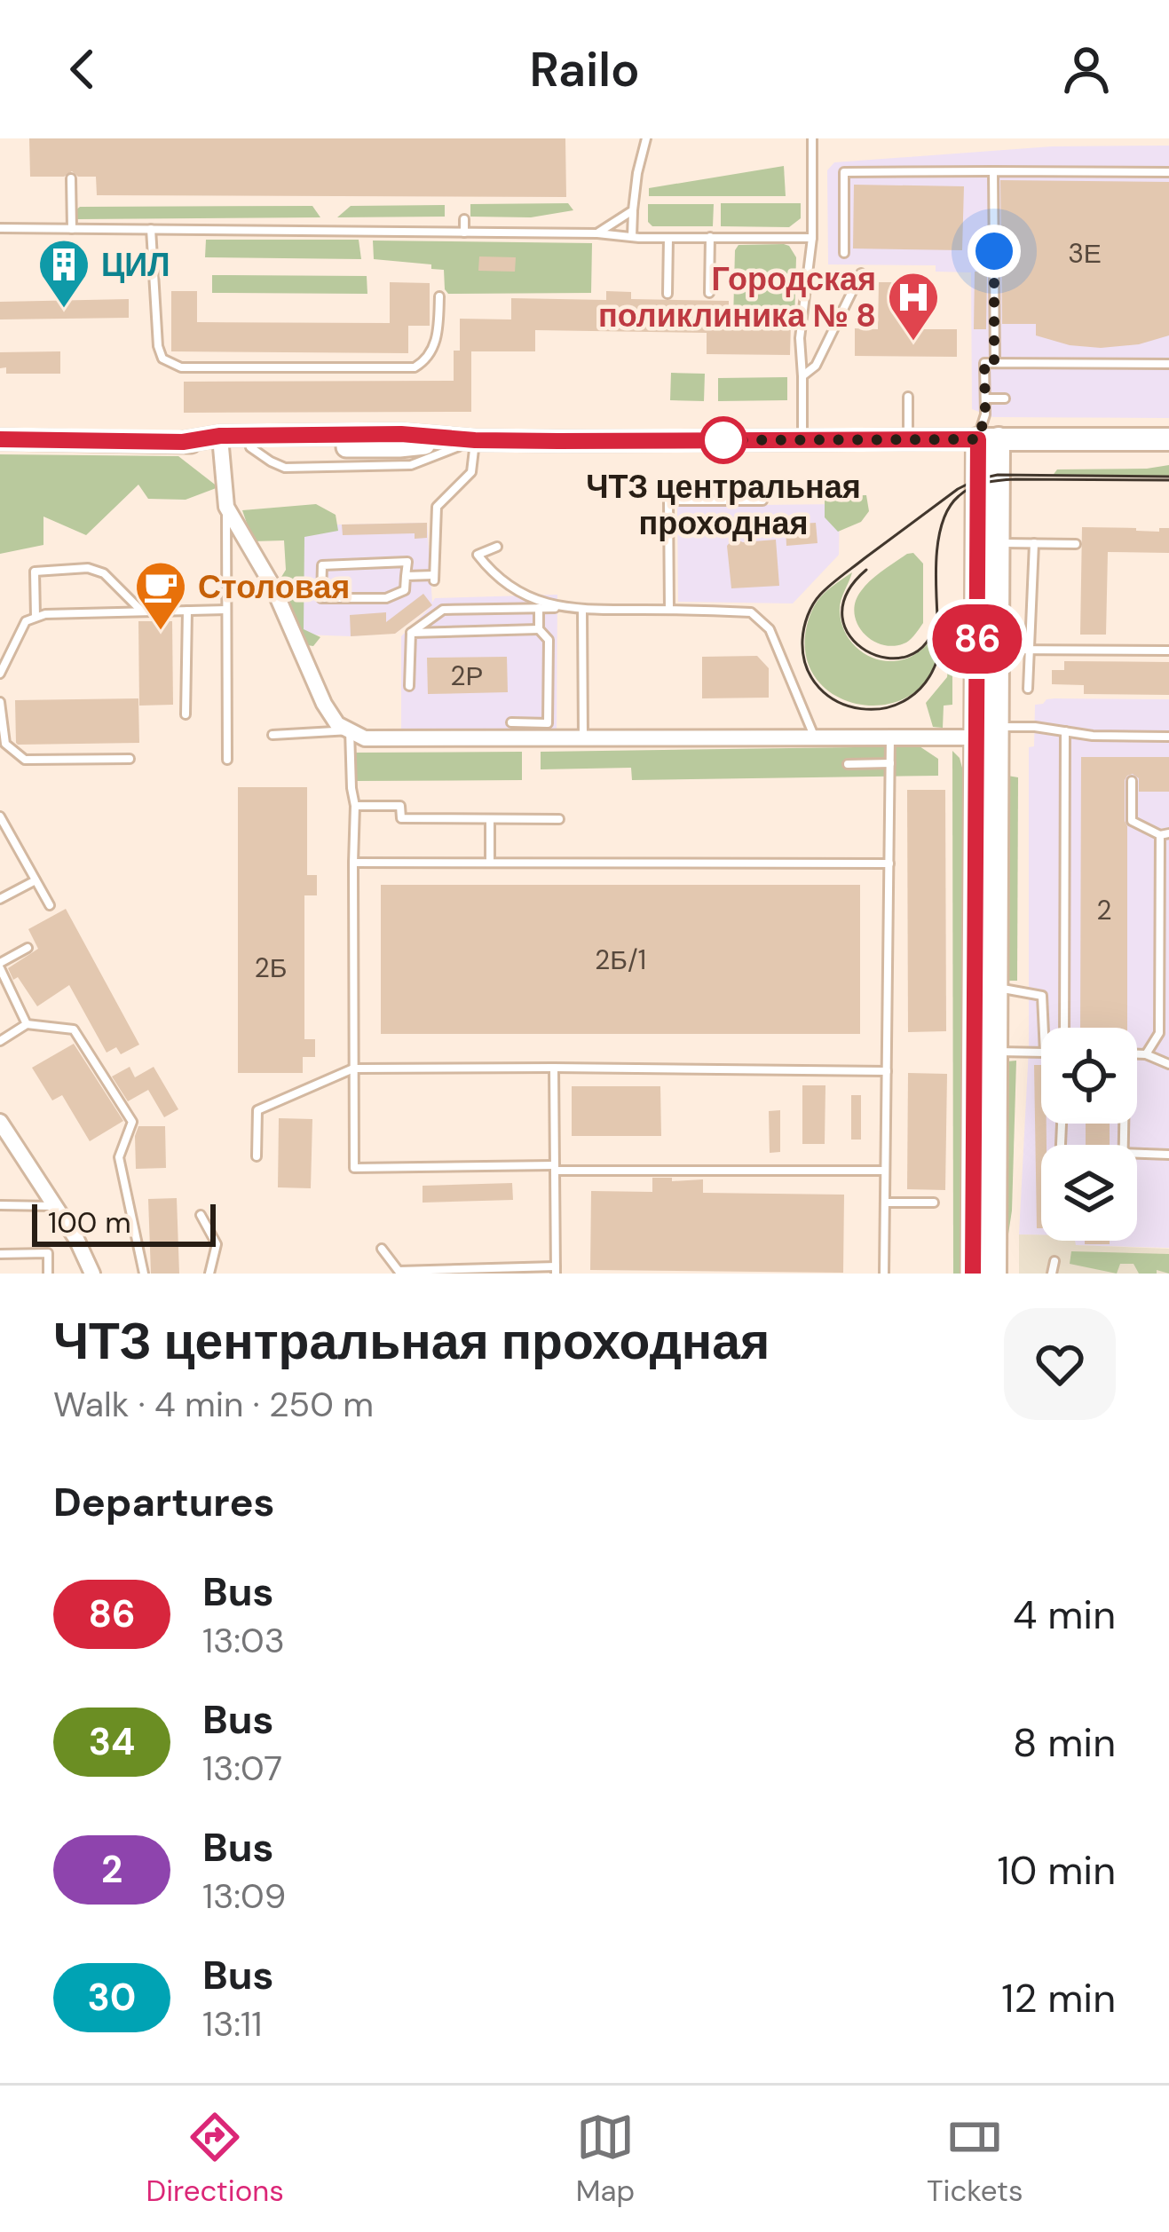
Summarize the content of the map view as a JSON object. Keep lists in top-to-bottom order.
{
  "places": {
    "building": ["ЦИЛ"],
    "hospital": ["Городская поликлиника № 8"],
    "other": ["ЧТЗ центральная проходная"],
    "cafe": ["Столовая"]
  },
  "lines": ["bus line 86"],
  "house_numbers": [
    "3Е",
    "2Р",
    "2",
    "2Б/1",
    "2Б"
  ],
  "scale_bar": "100 m",
  "page": {
    "header": "Railo",
    "on_map": "86",
    "scale": "100 m",
    "heading": [
      ["ЧТЗ центральная проходная", "Walk · 4 min · 250 m"],
      "Departures"
    ],
    "list": [
      {
        "mark": "86",
        "name": "Bus",
        "note": "13:03",
        "value": "4 min"
      },
      {
        "mark": "34",
        "name": "Bus",
        "note": "13:07",
        "value": "8 min"
      },
      {
        "mark": "2",
        "name": "Bus",
        "note": "13:09",
        "value": "10 min"
      },
      {
        "mark": "30",
        "name": "Bus",
        "note": "13:11",
        "value": "12 min"
      }
    ],
    "tabs": ["Directions", "Map", "Tickets"]
  }
}
